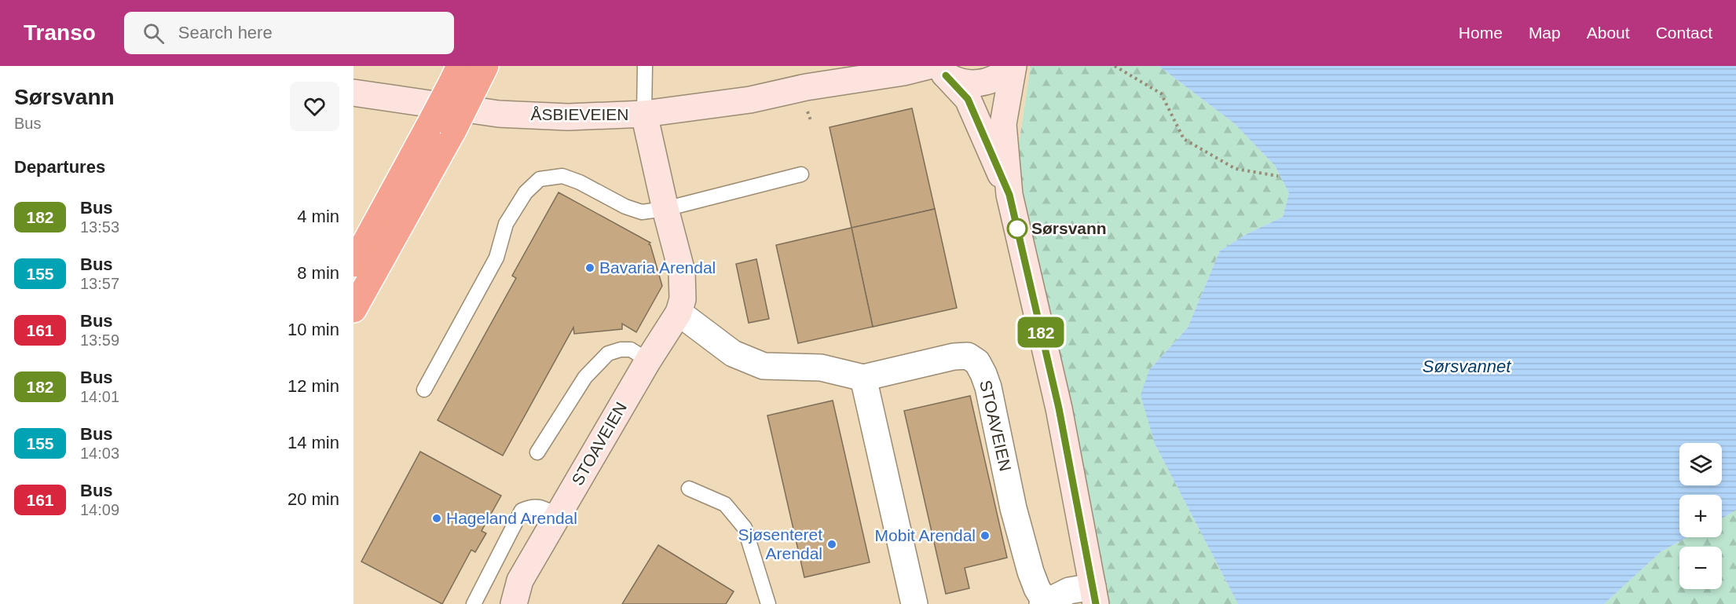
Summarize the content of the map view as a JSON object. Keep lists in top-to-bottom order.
{
  "streets": {
    "street": ["ÅSBIEVEIEN", "STOAVEIEN"]
  },
  "crossings": [
    ["ÅSBIEVEIEN", "STOAVEIEN"]
  ],
  "water": ["Sørsvannet"],
  "places": [
    "Sørsvann",
    "Bavaria Arendal",
    "Hageland Arendal",
    "Mobit Arendal",
    "Sjøsenteret Arendal"
  ],
  "lines": ["bus line 182"],
  "page": {
    "header": "Transo",
    "search": "Search here",
    "nav": [
      "Home",
      "Map",
      "About",
      "Contact"
    ],
    "heading": [
      ["Sørsvann", "Bus"],
      "Departures"
    ],
    "on_map": "182",
    "list": [
      {
        "mark": "182",
        "name": "Bus",
        "note": "13:53",
        "value": "4 min"
      },
      {
        "mark": "155",
        "name": "Bus",
        "note": "13:57",
        "value": "8 min"
      },
      {
        "mark": "161",
        "name": "Bus",
        "note": "13:59",
        "value": "10 min"
      },
      {
        "mark": "182",
        "name": "Bus",
        "note": "14:01",
        "value": "12 min"
      },
      {
        "mark": "155",
        "name": "Bus",
        "note": "14:03",
        "value": "14 min"
      },
      {
        "mark": "161",
        "name": "Bus",
        "note": "14:09",
        "value": "20 min"
      }
    ],
    "map_buttons": ["+", "−"]
  }
}
